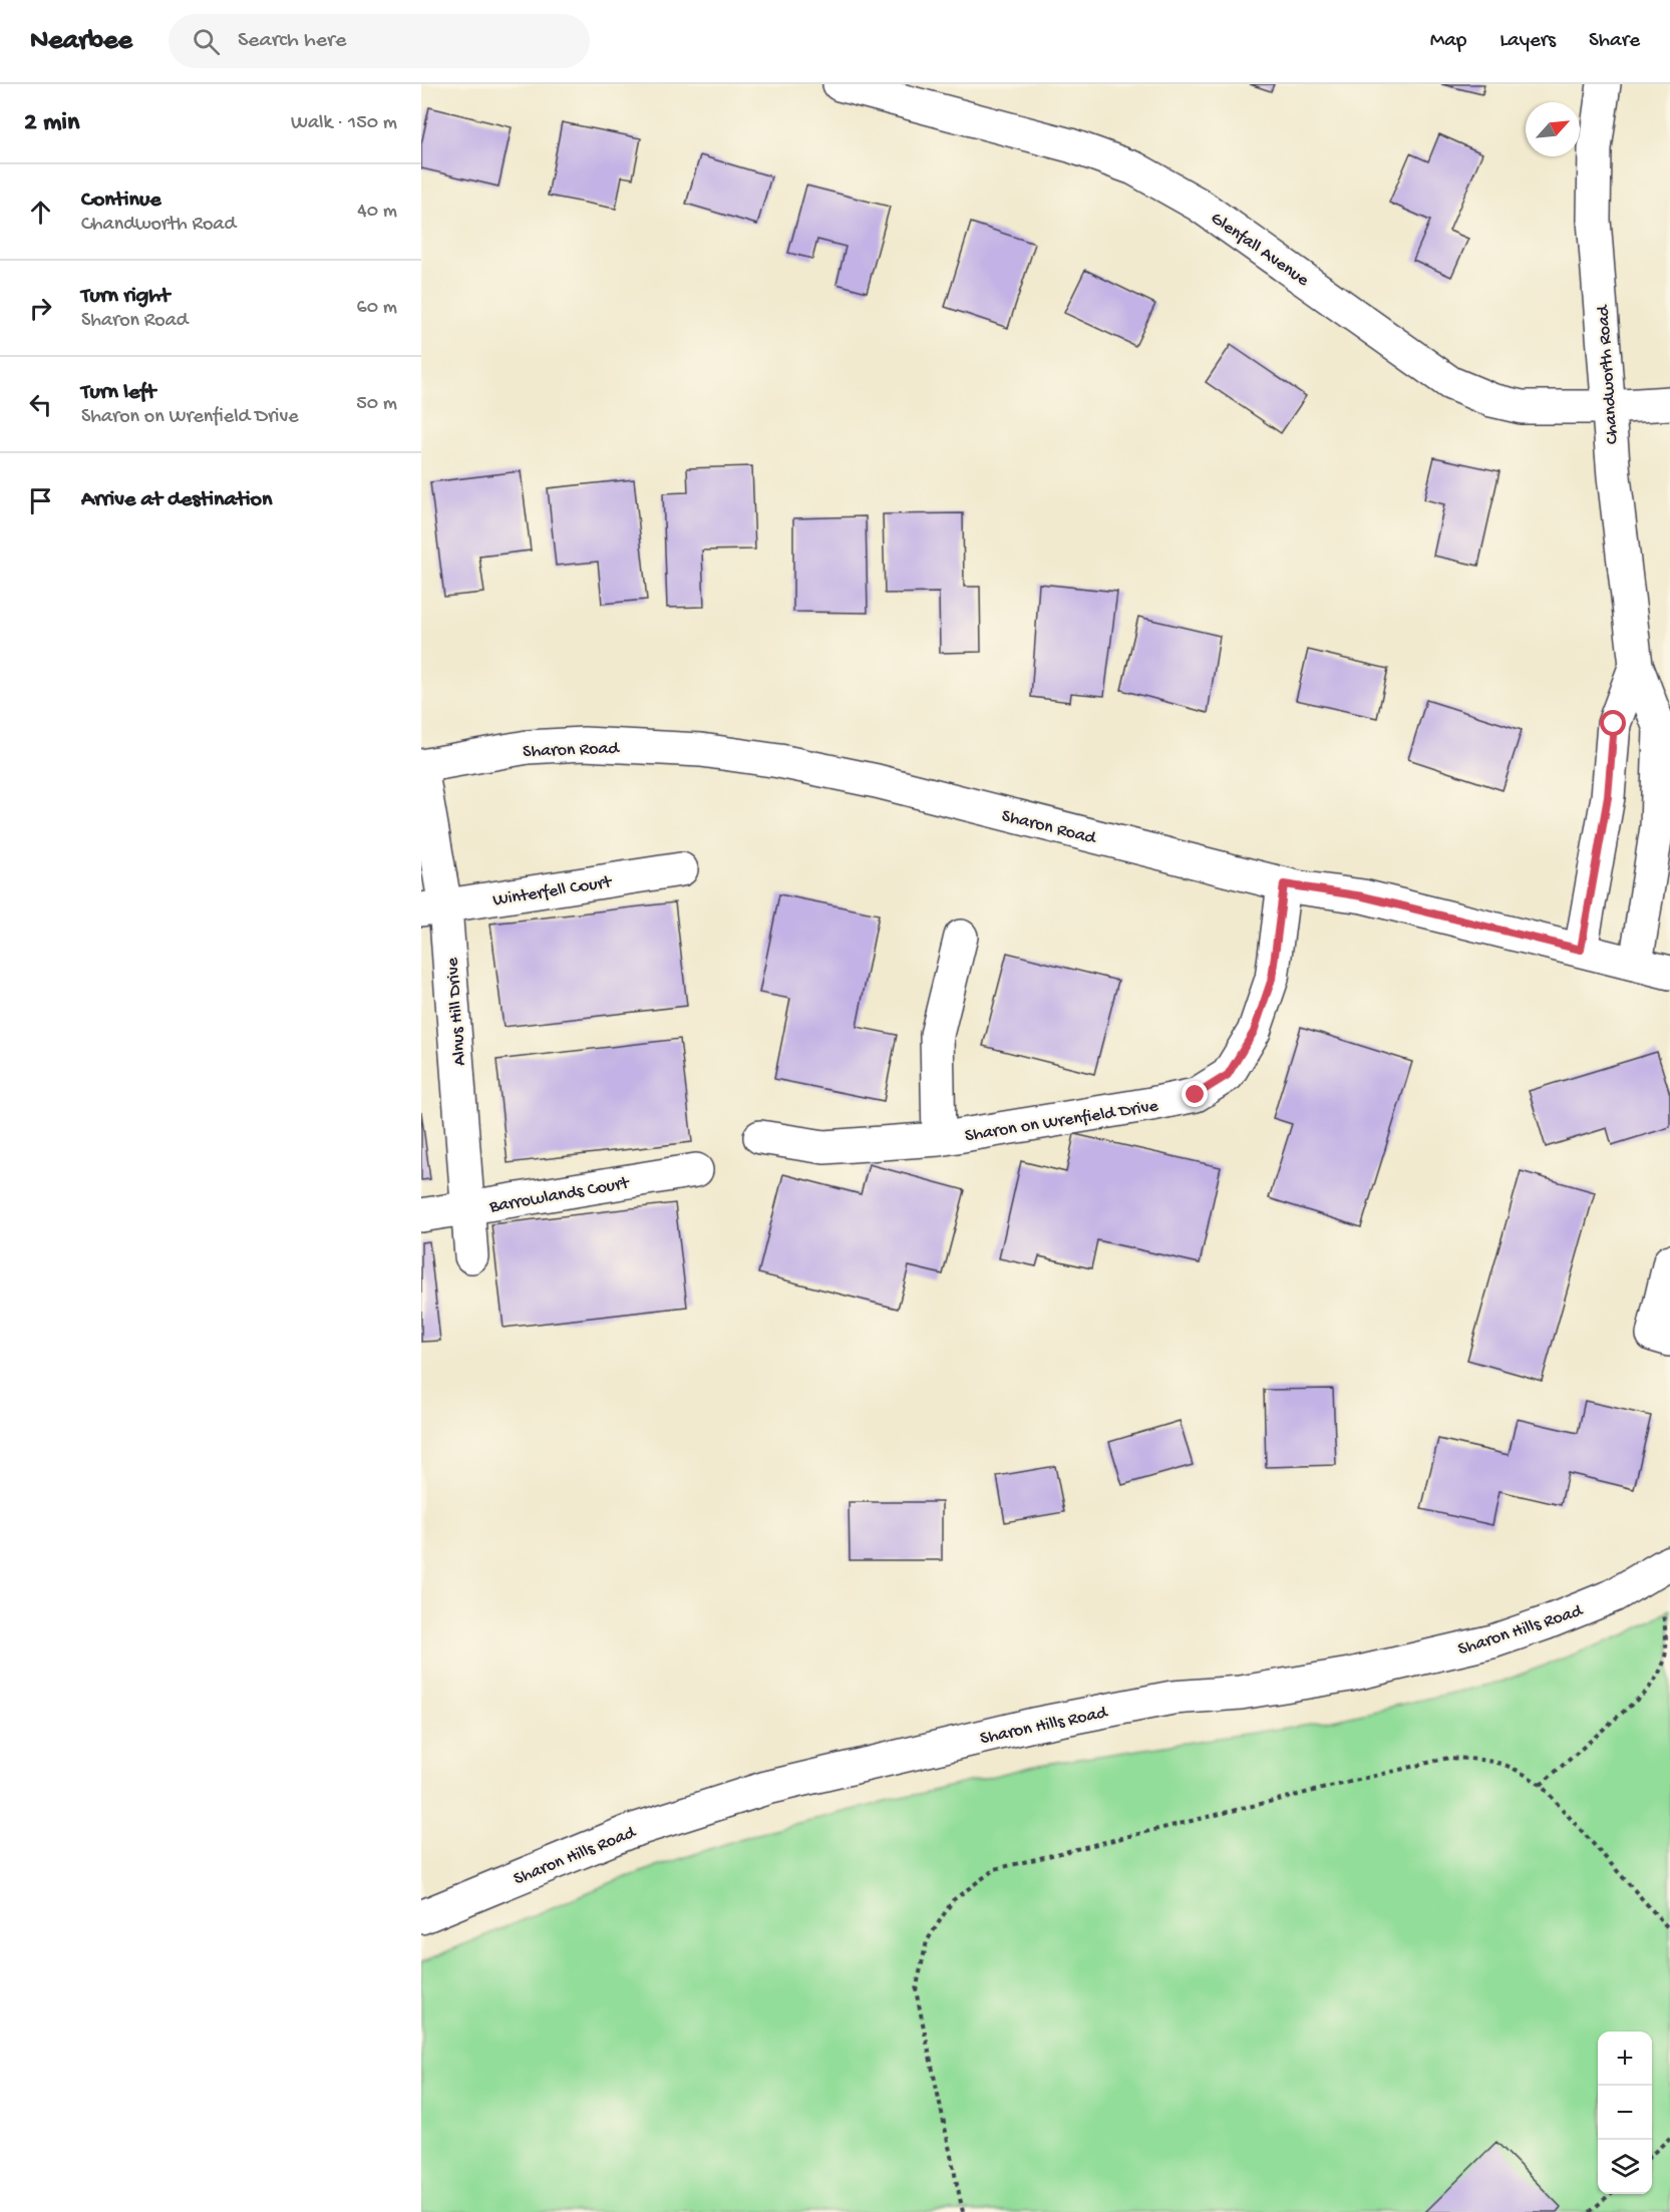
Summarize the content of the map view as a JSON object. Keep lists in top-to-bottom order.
{
  "streets": {
    "street": [
      "Glenfall Avenue",
      "Chandworth Road",
      "Sharon Road",
      "Winterfell Court",
      "Alnus Hill Drive",
      "Sharon on Wrenfield Drive",
      "Barrowlands Court",
      "Sharon Hills Road"
    ]
  },
  "crossings": [
    ["Glenfall Avenue", "Chandworth Road"],
    ["Chandworth Road", "Sharon Road"],
    ["Sharon Road", "Alnus Hill Drive"],
    ["Sharon Road", "Sharon on Wrenfield Drive"],
    ["Winterfell Court", "Alnus Hill Drive"],
    ["Alnus Hill Drive", "Barrowlands Court"]
  ],
  "north": "top right",
  "page": {
    "header": "Nearbee",
    "search": "Search here",
    "nav": ["Map", "Layers", "Share"],
    "heading": ["2 min", "Walk · 150 m"],
    "list": [
      ["Continue", "Chandworth Road", "40 m"],
      ["Turn right", "Sharon Road", "60 m"],
      ["Turn left", "Sharon on Wrenfield Drive", "50 m"],
      "Arrive at destination"
    ],
    "map_buttons": ["+", "−"]
  }
}
